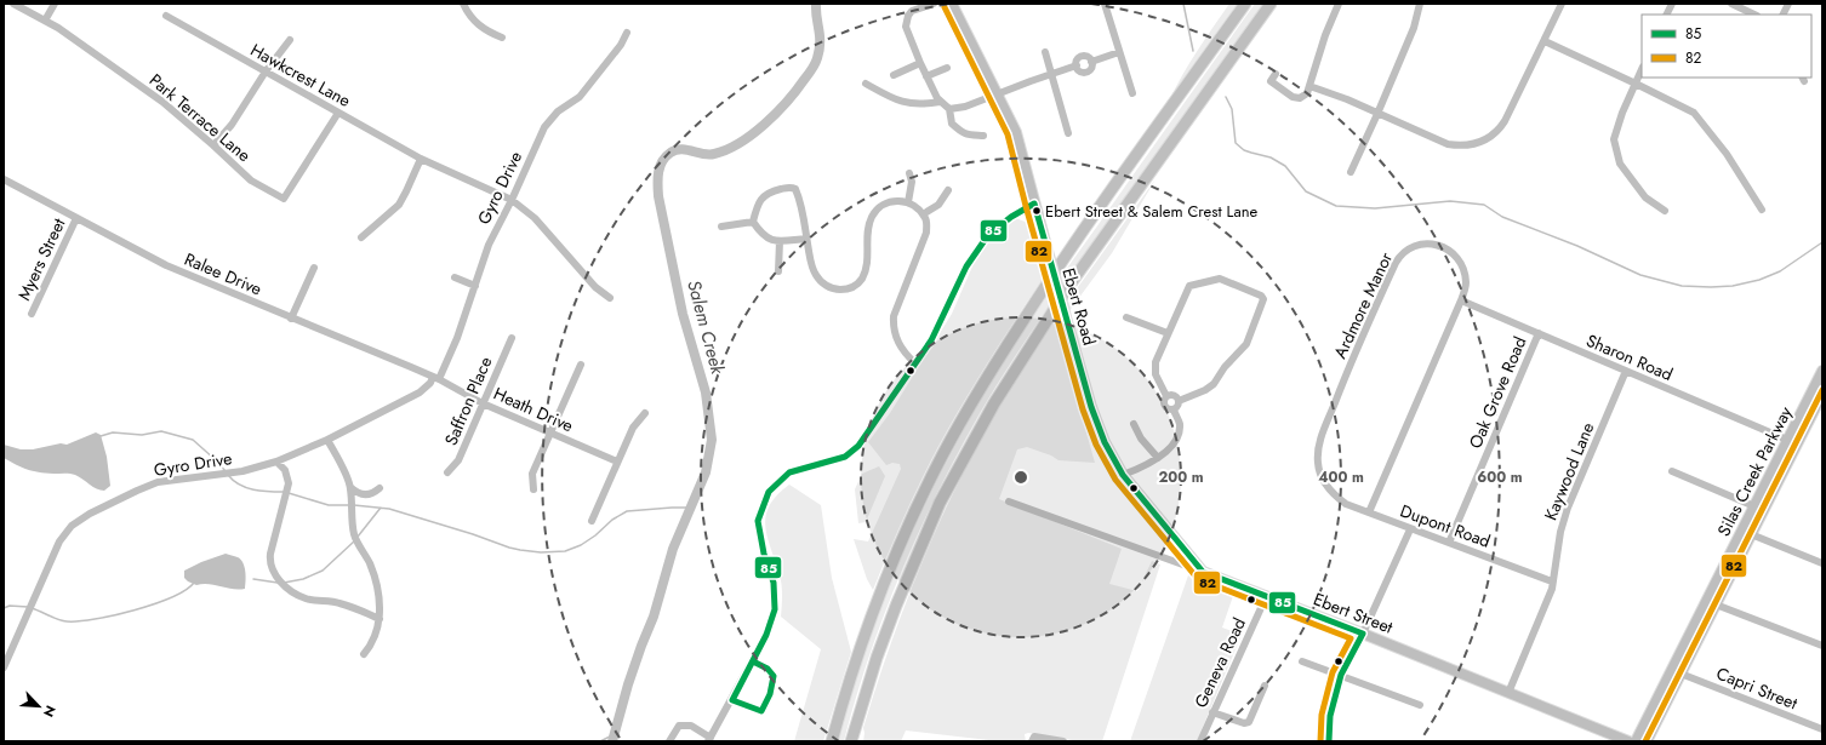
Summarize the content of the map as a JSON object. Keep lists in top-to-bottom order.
{
  "streets": {
    "main road": ["Ebert Road", "Silas Creek Parkway", "Ebert Street"],
    "street": [
      "Hawkcrest Lane",
      "Park Terrace Lane",
      "Gyro Drive",
      "Myers Street",
      "Ralee Drive",
      "Ardmore Manor",
      "Sharon Road",
      "Oak Grove Road",
      "Saffron Place",
      "Heath Drive",
      "Kaywood Lane",
      "Dupont Road",
      "Geneva Road",
      "Capri Street"
    ]
  },
  "crossings": [
    ["Hawkcrest Lane", "Park Terrace Lane"],
    ["Hawkcrest Lane", "Gyro Drive"],
    ["Gyro Drive", "Ralee Drive"],
    ["Gyro Drive", "Heath Drive"],
    ["Myers Street", "Ralee Drive"],
    ["Ralee Drive", "Heath Drive"],
    ["Ardmore Manor", "Sharon Road"],
    ["Ardmore Manor", "Dupont Road"],
    ["Ebert Road", "Ebert Street"],
    ["Sharon Road", "Oak Grove Road"],
    ["Sharon Road", "Kaywood Lane"],
    ["Sharon Road", "Silas Creek Parkway"],
    ["Oak Grove Road", "Dupont Road"],
    ["Saffron Place", "Heath Drive"],
    ["Kaywood Lane", "Dupont Road"],
    ["Kaywood Lane", "Ebert Street"],
    ["Silas Creek Parkway", "Capri Street"],
    ["Ebert Street", "Geneva Road"]
  ],
  "water": ["Salem Creek"],
  "places": ["Ebert Street & Salem Crest Lane"],
  "lines": ["transit line 82", "transit line 85"],
  "legend": ["85", "82"],
  "north": "bottom right",
  "rings": ["200 m", "400 m", "600 m"]
}
